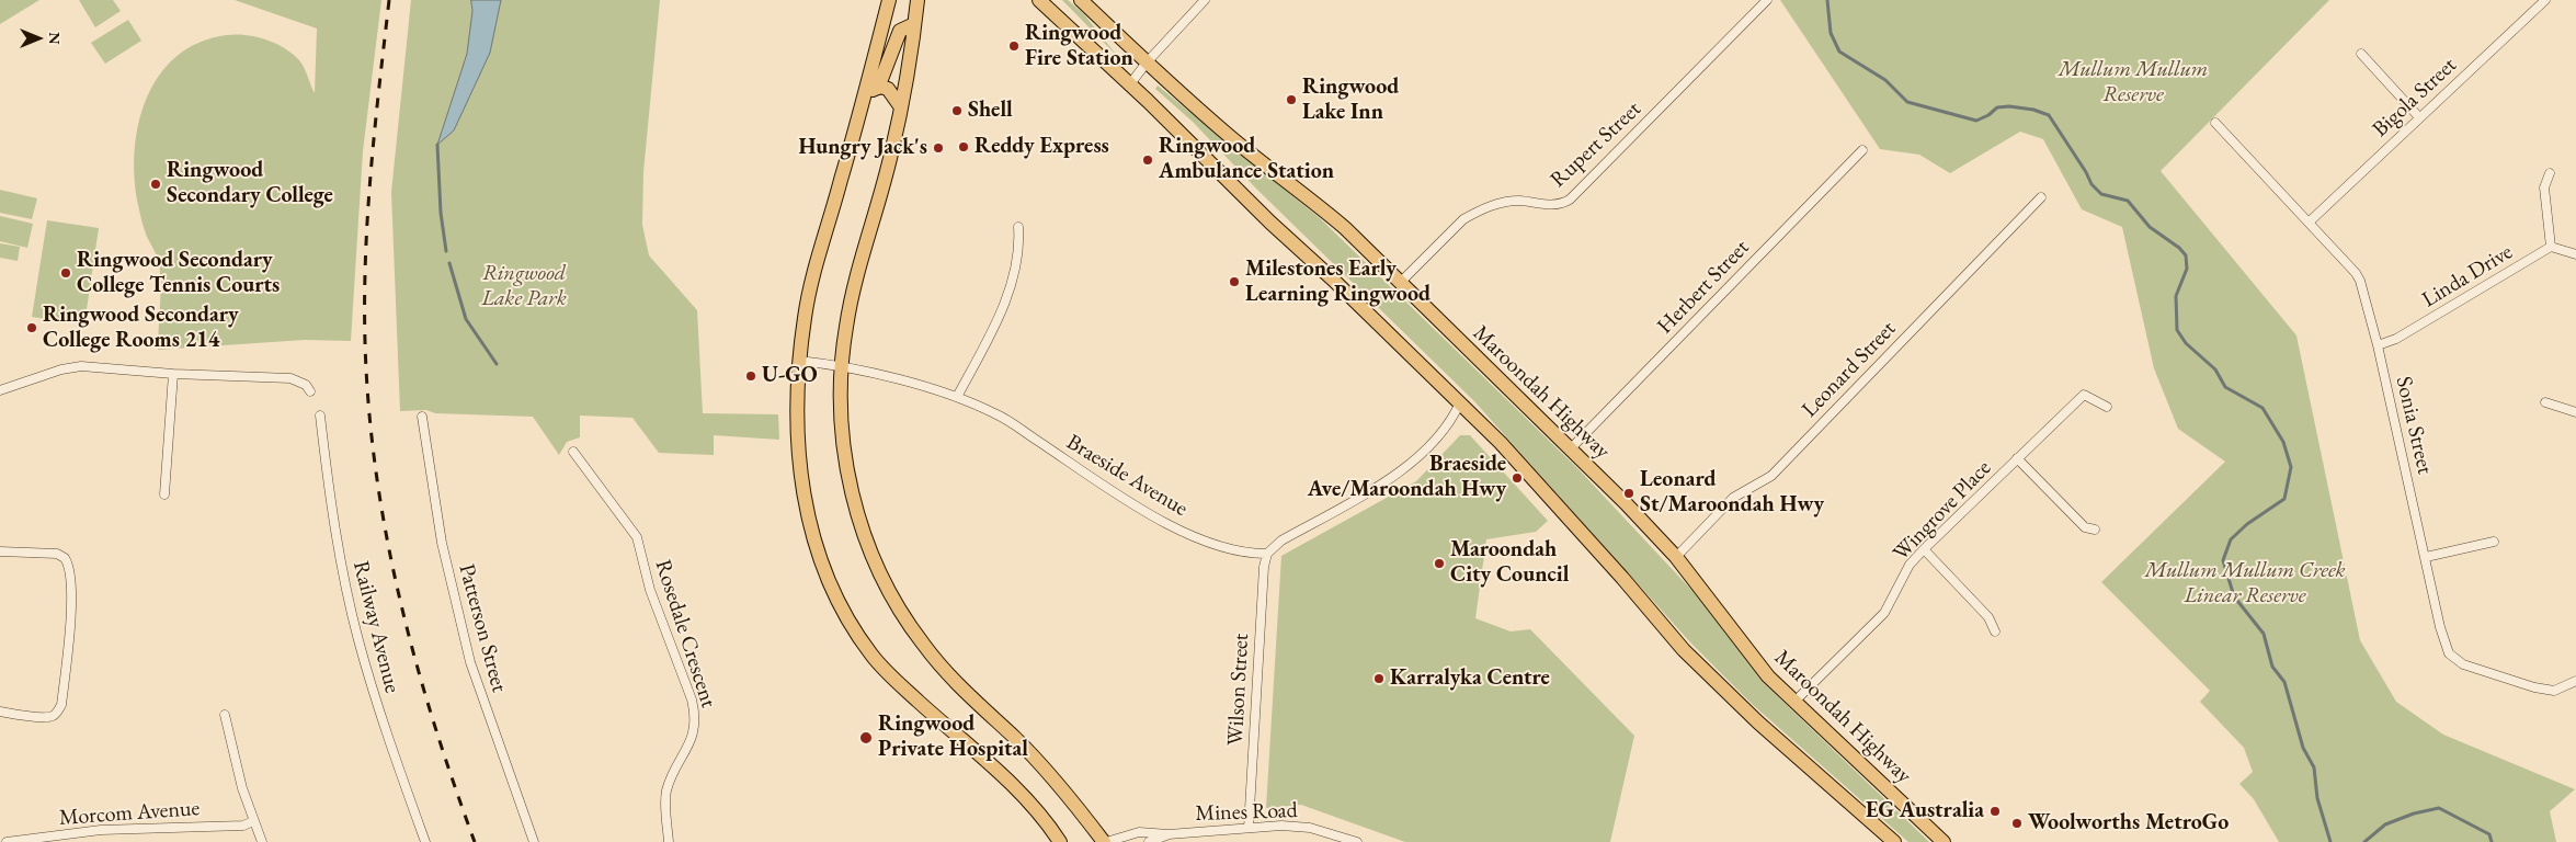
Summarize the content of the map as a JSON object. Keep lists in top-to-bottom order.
{
  "streets": {
    "main road": ["Maroondah Highway"],
    "street": [
      "Bigola Street",
      "Rupert Street",
      "Linda Drive",
      "Herbert Street",
      "Leonard Street",
      "Sonia Street",
      "Braeside Avenue",
      "Wingrove Place",
      "Railway Avenue",
      "Patterson Street",
      "Rosedale Crescent",
      "Wilson Street",
      "Mines Road",
      "Morcom Avenue"
    ]
  },
  "crossings": [
    ["Bigola Street", "Sonia Street"],
    ["Rupert Street", "Maroondah Highway"],
    ["Linda Drive", "Sonia Street"],
    ["Herbert Street", "Maroondah Highway"],
    ["Leonard Street", "Maroondah Highway"],
    ["Maroondah Highway", "Wingrove Place"],
    ["Braeside Avenue", "Wilson Street"],
    ["Wilson Street", "Mines Road"]
  ],
  "parks": ["Mullum Mullum Reserve", "Ringwood Lake Park", "Mullum Mullum Creek Linear Reserve"],
  "places": [
    "Ringwood Fire Station",
    "Ringwood Lake Inn",
    "Shell",
    "Reddy Express",
    "Hungry Jack's",
    "Ringwood Ambulance Station",
    "Ringwood Secondary College",
    "Ringwood Secondary College Tennis Courts",
    "Milestones Early Learning Ringwood",
    "Ringwood Secondary College Rooms 214",
    "U-GO",
    "Braeside Ave/Maroondah Hwy",
    "Leonard St/Maroondah Hwy",
    "Maroondah City Council",
    "Karralyka Centre",
    "Ringwood Private Hospital",
    "EG Australia",
    "Woolworths MetroGo"
  ],
  "north": "right"
}
